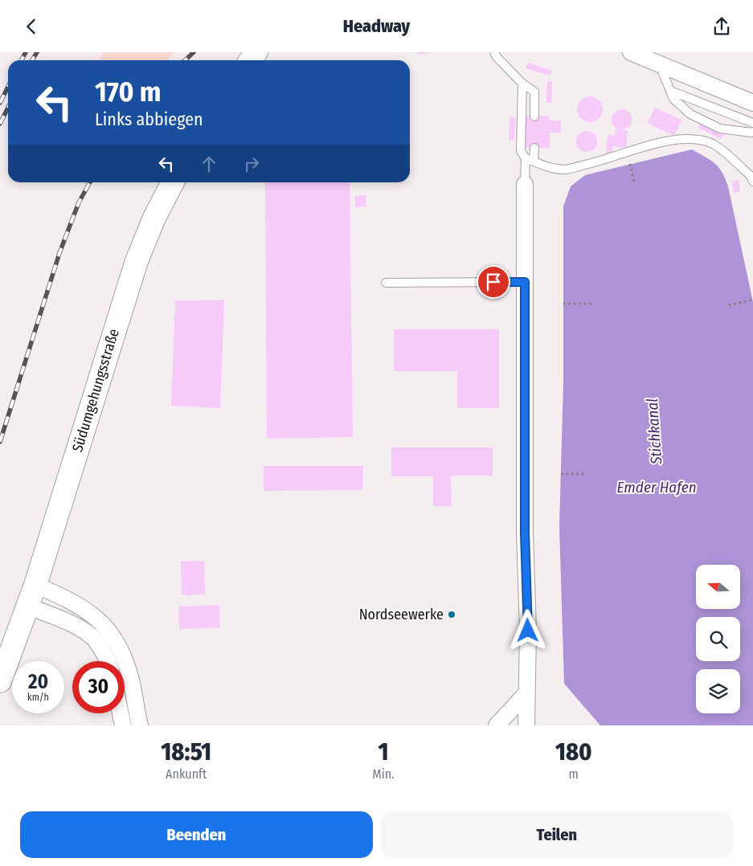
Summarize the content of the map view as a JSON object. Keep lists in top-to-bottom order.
{
  "streets": {
    "main road": ["Südumgehungsstraße"]
  },
  "water": ["Stichkanal", "Emder Hafen"],
  "places": ["Nordseewerke"],
  "north": "left",
  "page": {
    "header": "Headway",
    "turn": ["170 m", "Links abbiegen"],
    "speed": "20 km/h",
    "limit": "30",
    "eta": [
      "18:51",
      "Ankunft",
      "1",
      "Min.",
      "180",
      "m"
    ],
    "buttons": ["Beenden", "Teilen"]
  }
}
